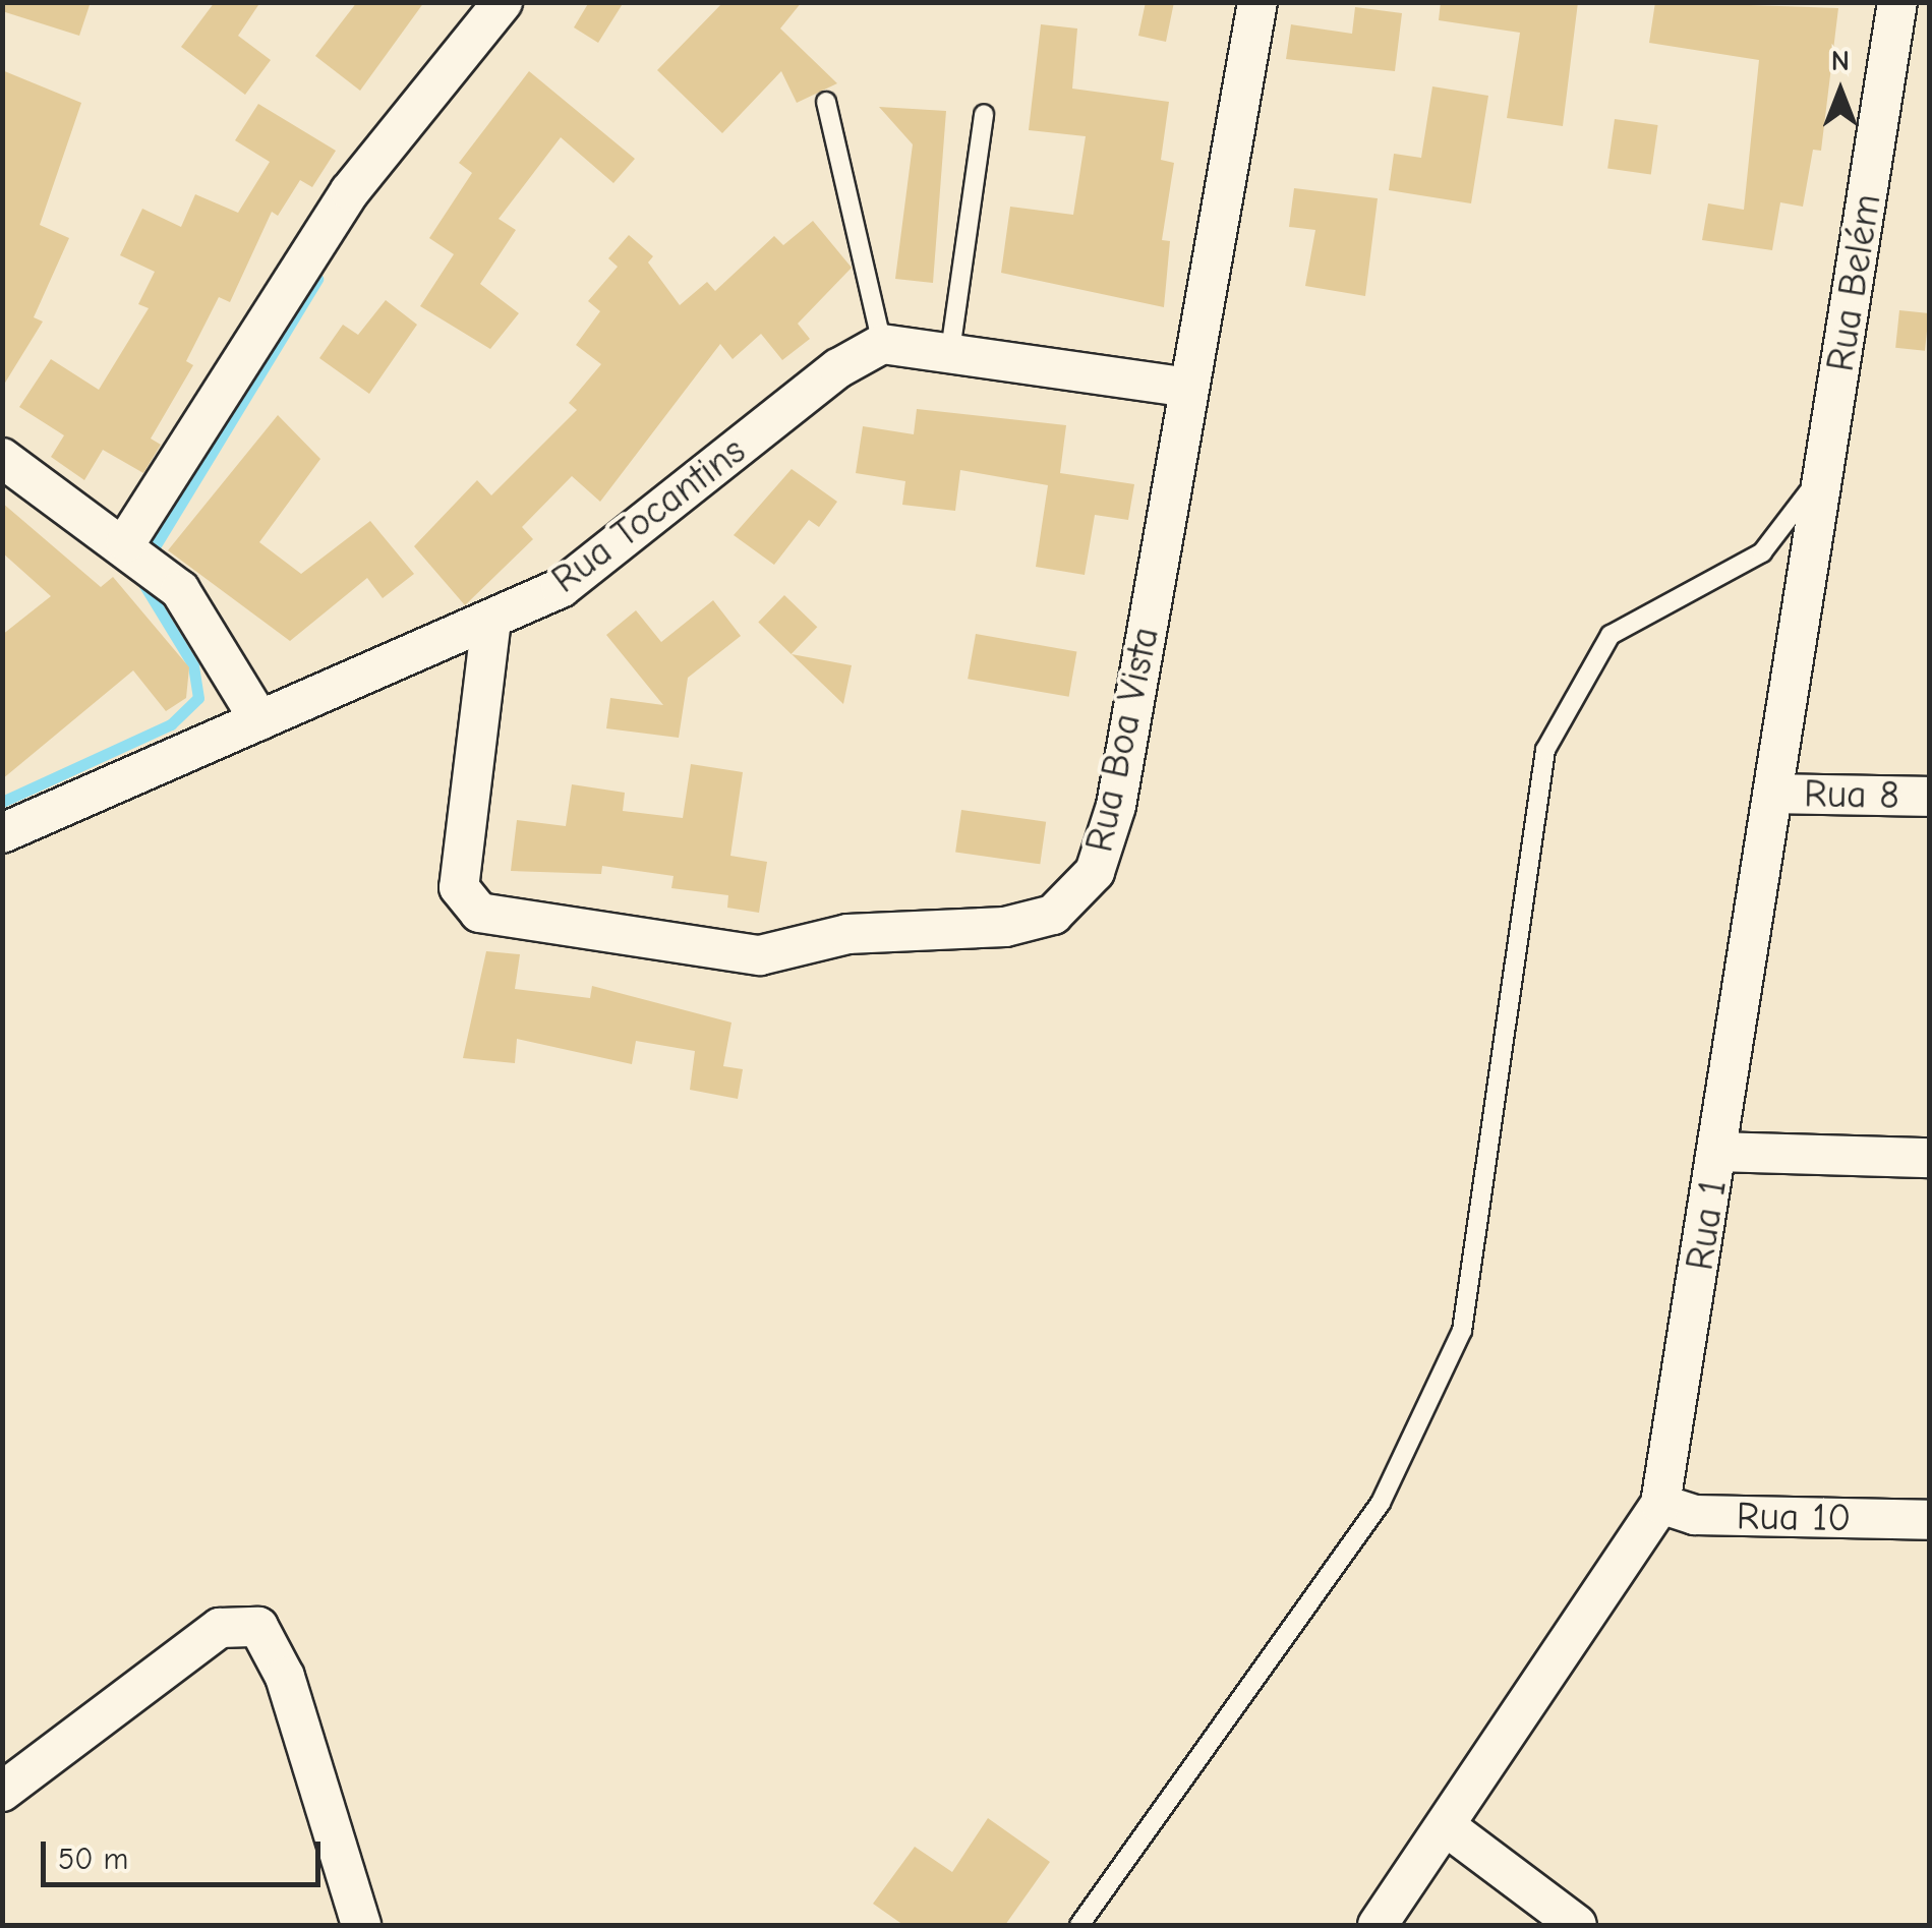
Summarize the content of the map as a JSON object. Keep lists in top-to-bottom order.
{
  "streets": {
    "street": [
      "Rua Belém",
      "Rua Tocantins",
      "Rua Boa Vista",
      "Rua 8",
      "Rua 1",
      "Rua 10"
    ]
  },
  "crossings": [
    ["Rua Belém", "Rua 1"],
    ["Rua Tocantins", "Rua Boa Vista"],
    ["Rua 8", "Rua 1"],
    ["Rua 1", "Rua 10"]
  ],
  "scale_bar": "50 m",
  "north": "top"
}
